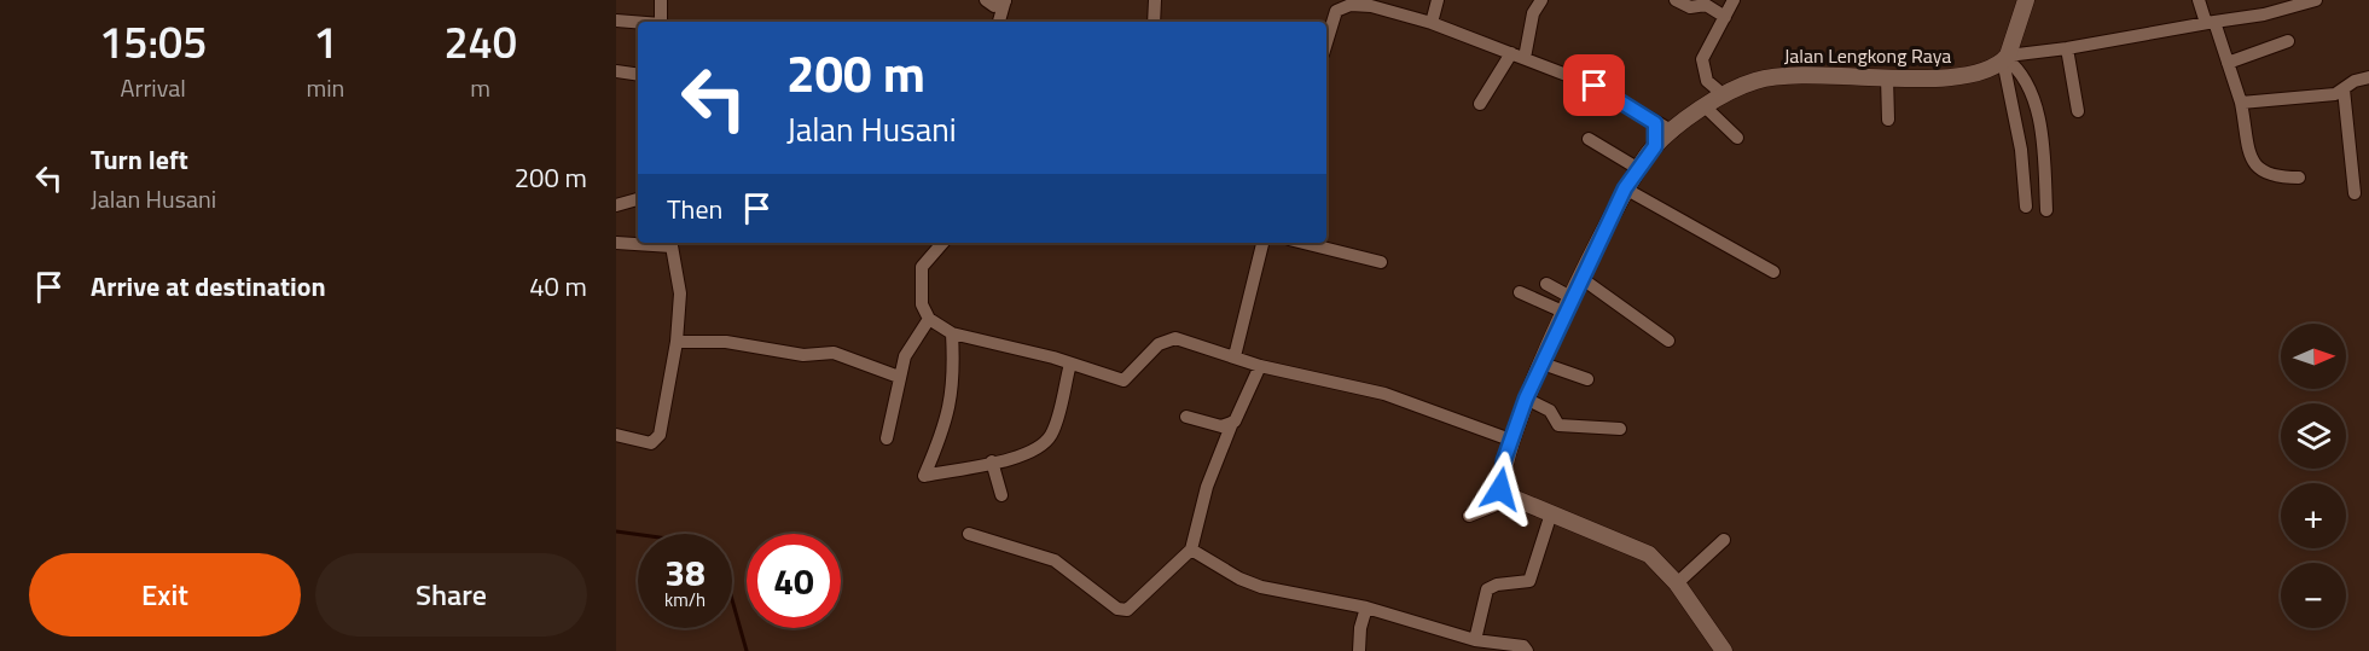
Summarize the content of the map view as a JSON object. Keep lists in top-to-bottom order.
{
  "streets": {
    "street": ["Jalan Lengkong Raya"]
  },
  "north": "right",
  "page": {
    "eta": [
      "15:05",
      "Arrival",
      "1",
      "min",
      "240",
      "m"
    ],
    "turn": ["200 m", "Jalan Husani"],
    "list": [
      {
        "name": "Turn left",
        "note": "Jalan Husani",
        "value": "200 m"
      },
      {
        "name": "Arrive at destination",
        "value": "40 m"
      }
    ],
    "then": "Then",
    "map_buttons": ["+", "−"],
    "speed": "38 km/h",
    "limit": "40",
    "buttons": ["Exit", "Share"]
  }
}
